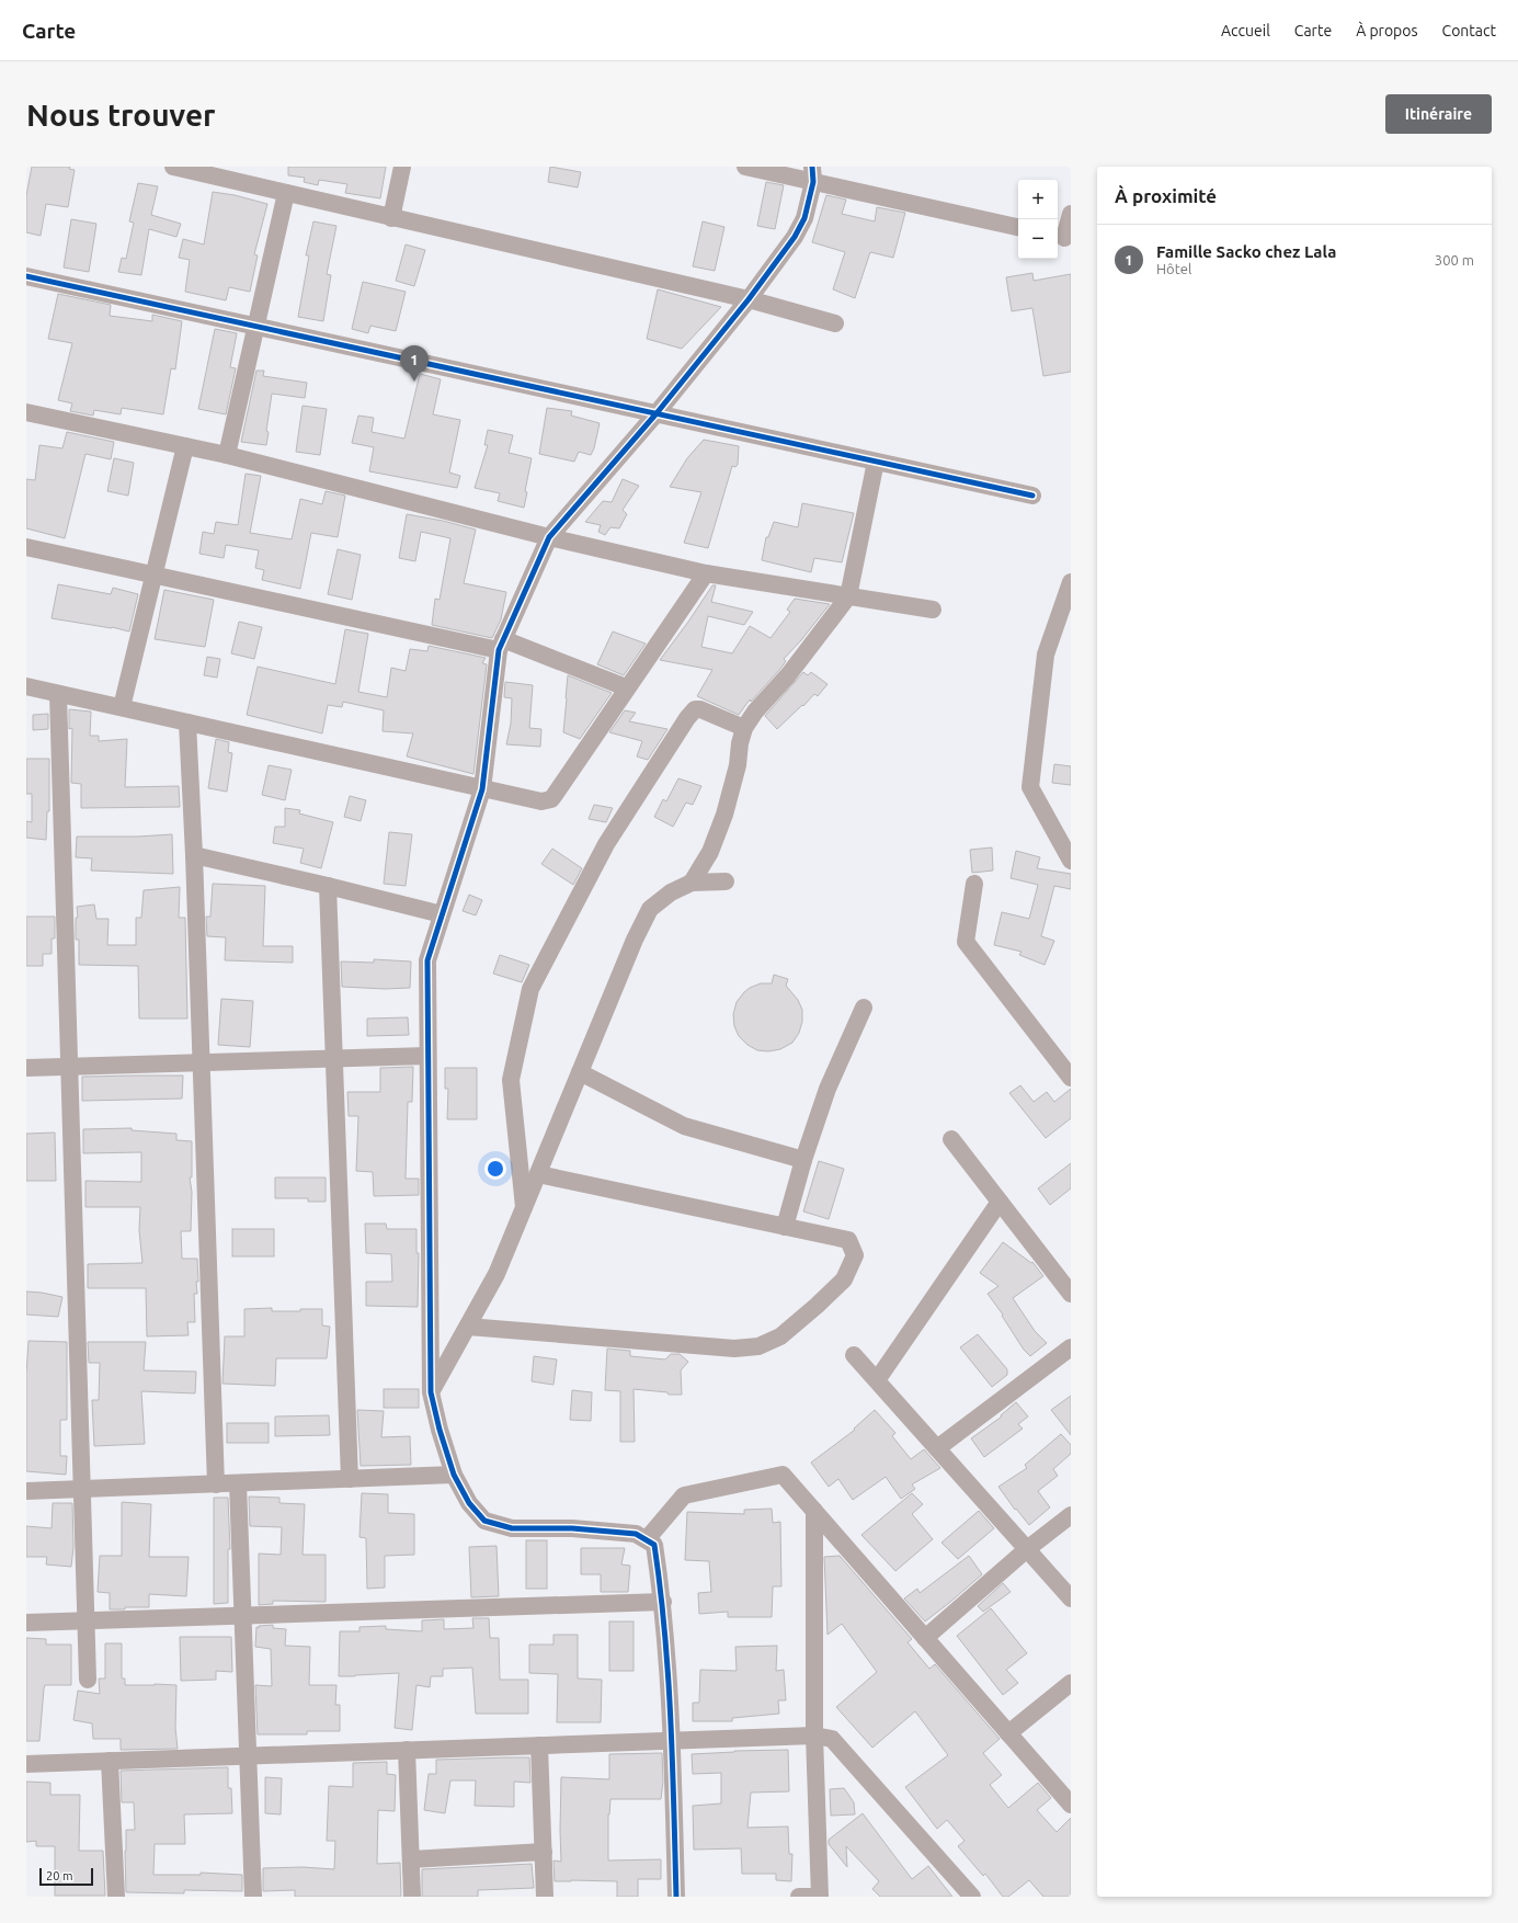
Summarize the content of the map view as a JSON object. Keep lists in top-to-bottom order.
{
  "scale_bar": "20 m",
  "page": {
    "header": "Carte",
    "nav": [
      "Accueil",
      "Carte",
      "À propos",
      "Contact"
    ],
    "buttons": "Itinéraire",
    "title": "Nous trouver",
    "heading": "À proximité",
    "map_buttons": ["+", "−"],
    "list": [
      {
        "mark": "1",
        "name": "Famille Sacko chez Lala",
        "note": "Hôtel",
        "value": "300 m"
      }
    ],
    "pins": "1",
    "scale": "20 m"
  }
}
